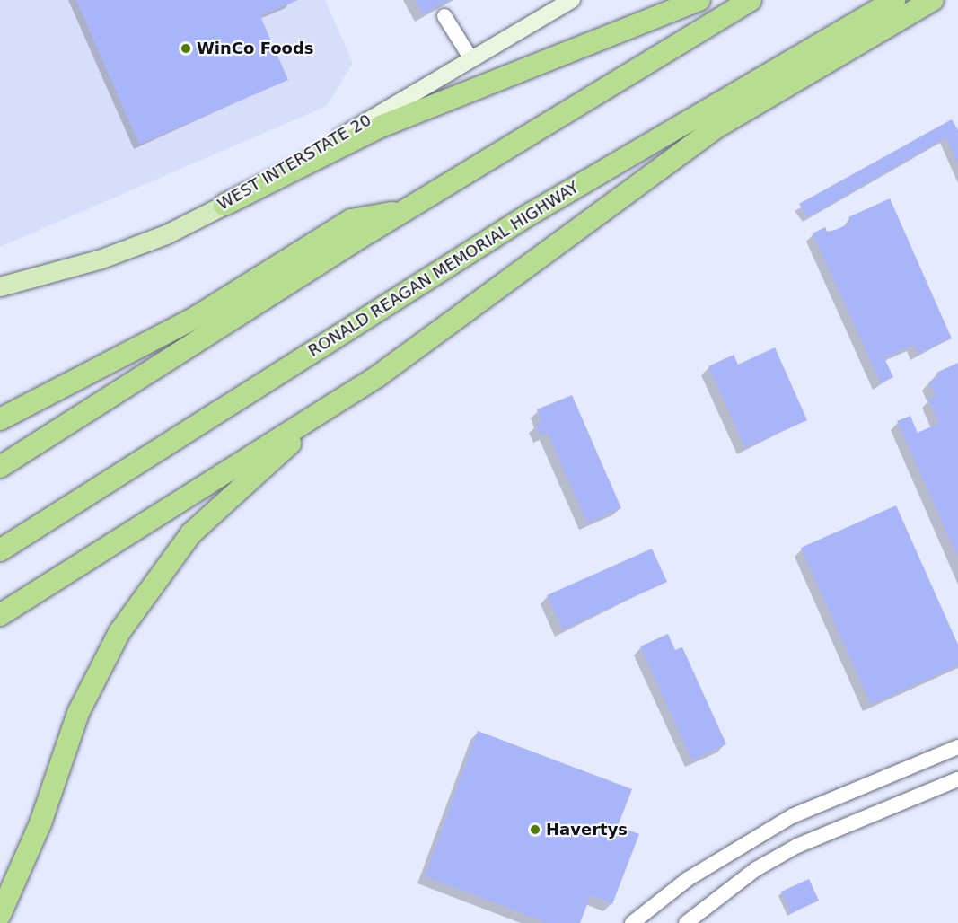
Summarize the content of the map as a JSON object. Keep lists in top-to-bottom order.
{
  "streets": {
    "highway": ["RONALD REAGAN MEMORIAL HIGHWAY"],
    "main road": ["WEST INTERSTATE 20"]
  },
  "places": ["WinCo Foods", "Havertys"]
}
